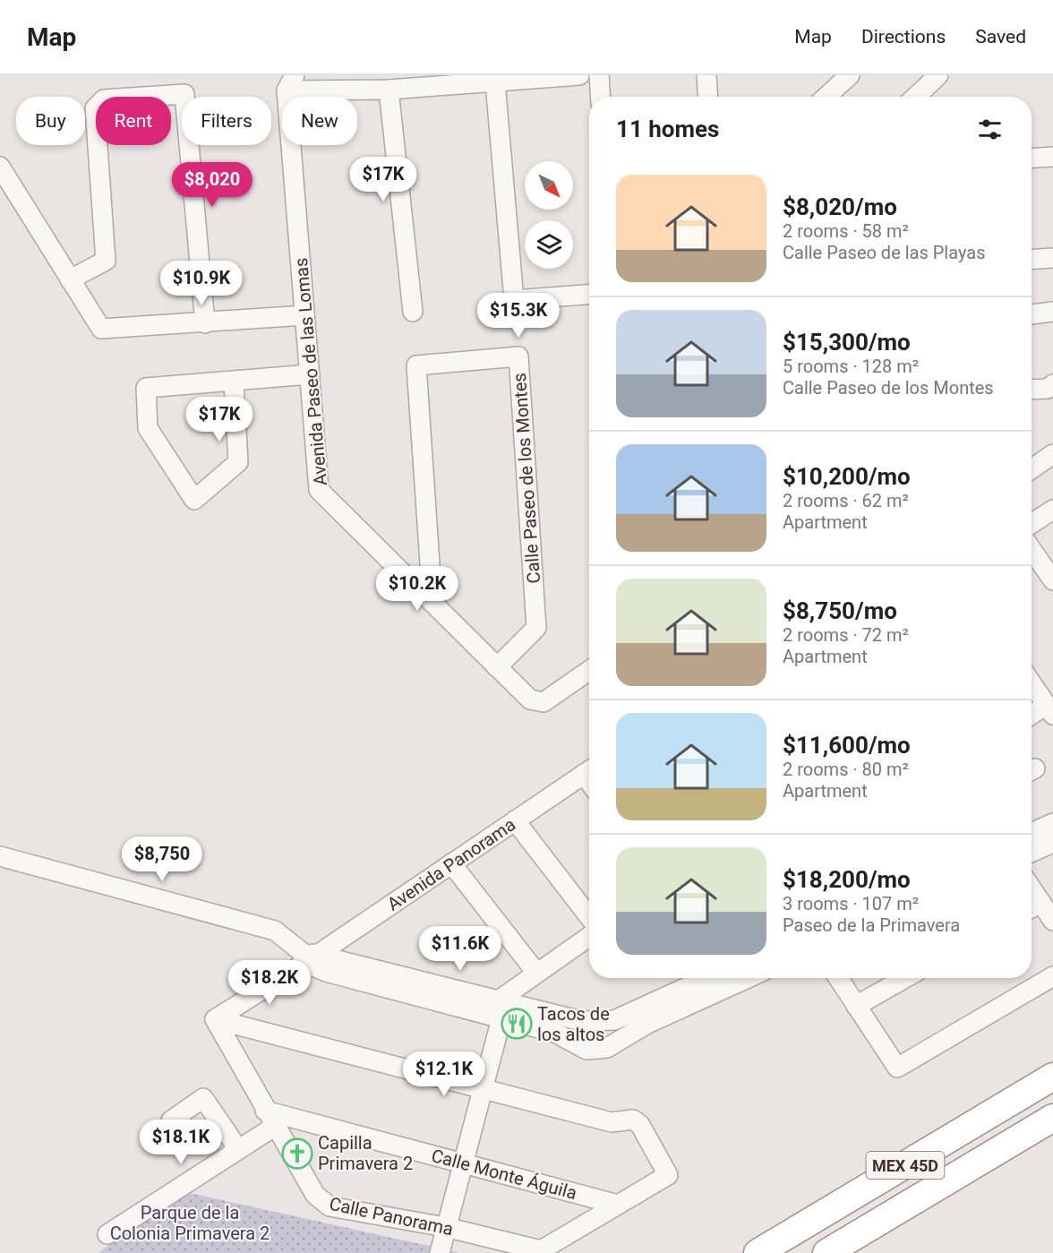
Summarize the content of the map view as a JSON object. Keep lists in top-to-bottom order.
{
  "streets": {
    "highway": ["MEX 45D"],
    "street": [
      "Avenida Paseo de las Lomas",
      "Calle Paseo de los Montes",
      "Avenida Panorama",
      "Calle Monte Águila",
      "Calle Panorama"
    ]
  },
  "crossings": [
    ["Avenida Paseo de las Lomas", "Calle Paseo de los Montes"],
    ["Avenida Panorama", "Calle Panorama"],
    ["Calle Monte Águila", "Calle Panorama"]
  ],
  "parks": ["Parque de la Colonia Primavera 2"],
  "places": {
    "restaurant": ["Tacos de los altos"],
    "church": ["Capilla Primavera 2"]
  },
  "north": "bottom right",
  "page": {
    "header": "Map",
    "nav": ["Map", "Directions", "Saved"],
    "chip": [
      "Buy",
      "Rent",
      "Filters",
      "New"
    ],
    "heading": "11 homes",
    "price": [
      "$17K",
      "$8,020",
      "$10.9K",
      "$15.3K",
      "$17K",
      "$10.2K",
      "$8,750",
      "$11.6K",
      "$18.2K",
      "$12.1K",
      "$18.1K"
    ],
    "list": [
      {
        "name": "$8,020/mo",
        "note": "2 rooms · 58 m² · Calle Paseo de las Playas"
      },
      {
        "name": "$15,300/mo",
        "note": "5 rooms · 128 m² · Calle Paseo de los Montes"
      },
      {
        "name": "$10,200/mo",
        "note": "2 rooms · 62 m² · Apartment"
      },
      {
        "name": "$8,750/mo",
        "note": "2 rooms · 72 m² · Apartment"
      },
      {
        "name": "$11,600/mo",
        "note": "2 rooms · 80 m² · Apartment"
      },
      {
        "name": "$18,200/mo",
        "note": "3 rooms · 107 m² · Paseo de la Primavera"
      }
    ]
  }
}
